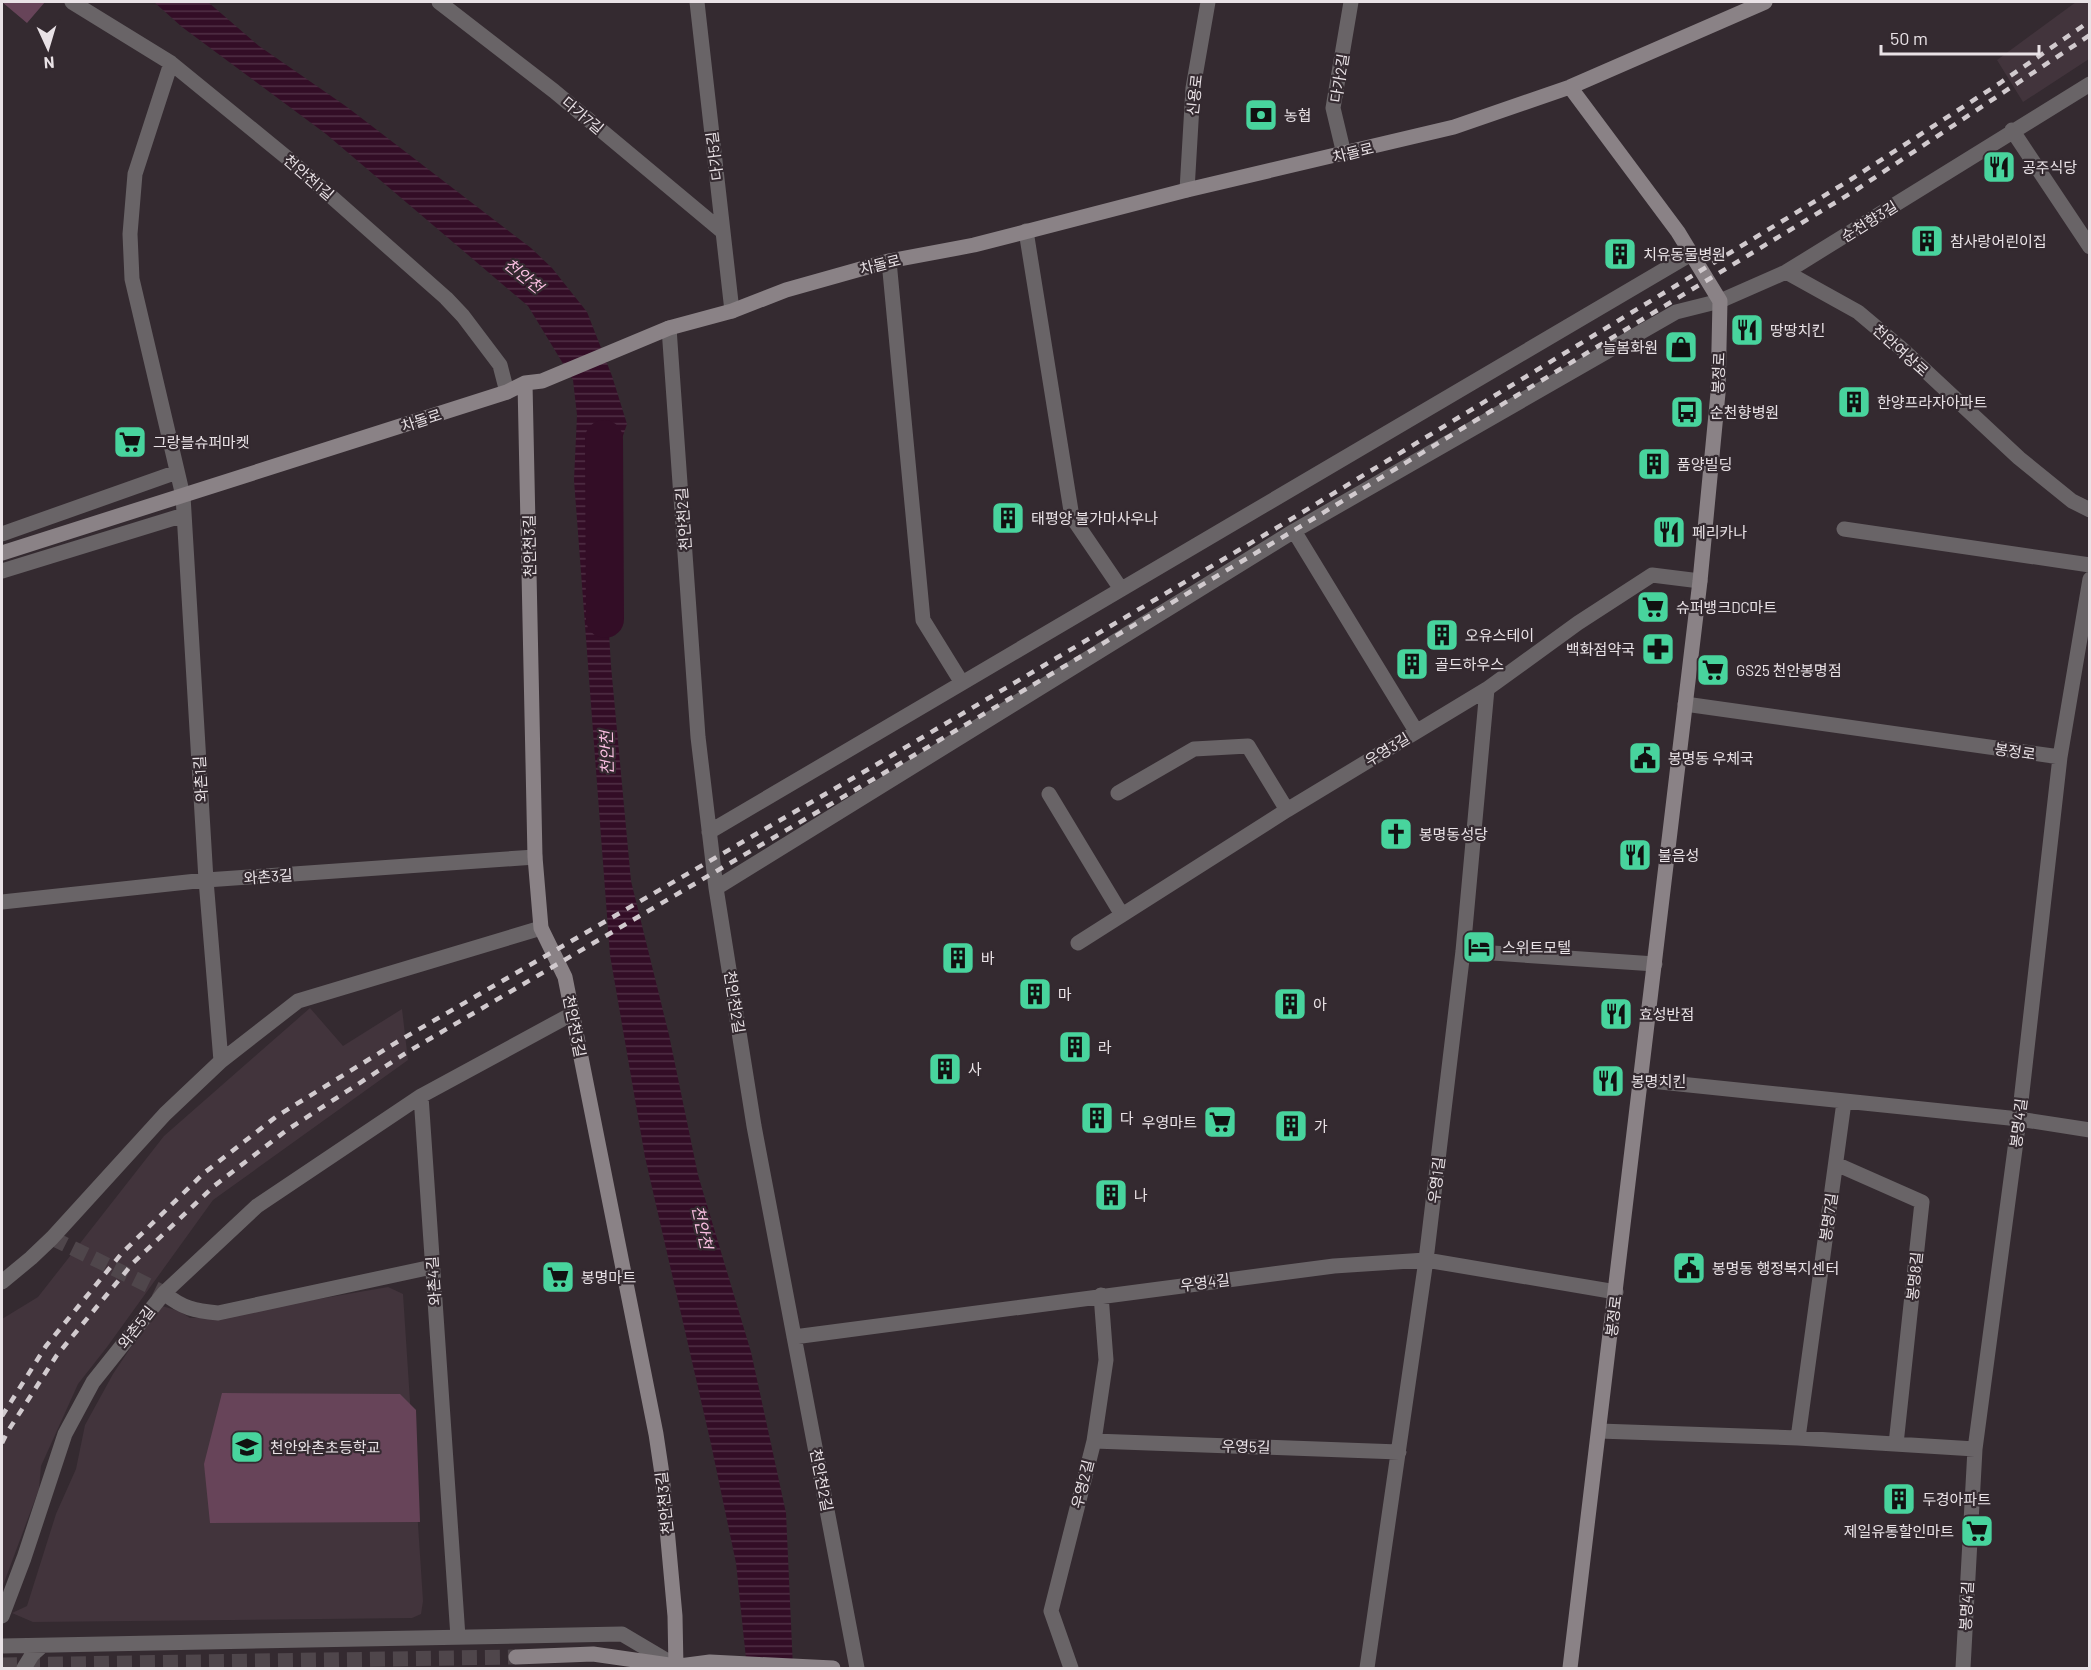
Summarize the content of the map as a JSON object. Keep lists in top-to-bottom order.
{
  "streets": {
    "street": [
      "다가2길",
      "신용로",
      "다가7길",
      "차돌로",
      "다가5길",
      "천안천1길",
      "순천향3길",
      "천안여상로",
      "봉정로",
      "천안천2길",
      "천안천3길",
      "우영3길",
      "와촌1길",
      "와촌3길",
      "봉명4길",
      "우영1길",
      "봉명7길",
      "봉명8길",
      "와촌4길",
      "우영4길",
      "와촌5길",
      "우영5길",
      "우영2길"
    ]
  },
  "crossings": [
    ["다가2길", "차돌로"],
    ["신용로", "차돌로"],
    ["다가7길", "다가5길"],
    ["차돌로", "다가5길"],
    ["차돌로", "천안천1길"],
    ["차돌로", "천안천2길"],
    ["차돌로", "천안천3길"],
    ["차돌로", "와촌1길"],
    ["천안천1길", "와촌1길"],
    ["순천향3길", "천안여상로"],
    ["순천향3길", "봉정로"],
    ["순천향3길", "천안천2길"],
    ["봉정로", "우영3길"],
    ["봉정로", "봉명4길"],
    ["봉정로", "우영4길"],
    ["천안천2길", "우영4길"],
    ["천안천3길", "와촌3길"],
    ["우영3길", "우영1길"],
    ["와촌1길", "와촌3길"],
    ["우영1길", "우영4길"],
    ["우영1길", "우영5길"],
    ["봉명7길", "봉명8길"],
    ["와촌4길", "와촌5길"],
    ["우영4길", "우영2길"],
    ["우영5길", "우영2길"]
  ],
  "water": ["천안천"],
  "places": {
    "bank": ["농협"],
    "restaurant": [
      "공주식당",
      "땅땅치킨",
      "페리카나",
      "불음성",
      "효성반점",
      "봉명치킨"
    ],
    "building": [
      "참사랑어린이집",
      "치유동물병원",
      "한양프라자아파트",
      "품양빌딩",
      "태평양 불가마사우나",
      "오유스테이",
      "골드하우스",
      "바",
      "마",
      "아",
      "라",
      "사",
      "다",
      "가",
      "나",
      "두경아파트"
    ],
    "shop": ["늘봄화원"],
    "bus stop": ["순천향병원"],
    "supermarket": [
      "그랑블슈퍼마켓",
      "슈퍼뱅크DC마트",
      "GS25 천안봉명점",
      "우영마트",
      "봉명마트",
      "제일유통할인마트"
    ],
    "pharmacy": ["백화점약국"],
    "public building": ["봉명동 우체국", "봉명동 행정복지센터"],
    "church": ["봉명동성당"],
    "hotel": ["스위트모텔"],
    "school or university": ["천안와촌초등학교"]
  },
  "scale_bar": "50 m",
  "north": "bottom"
}
